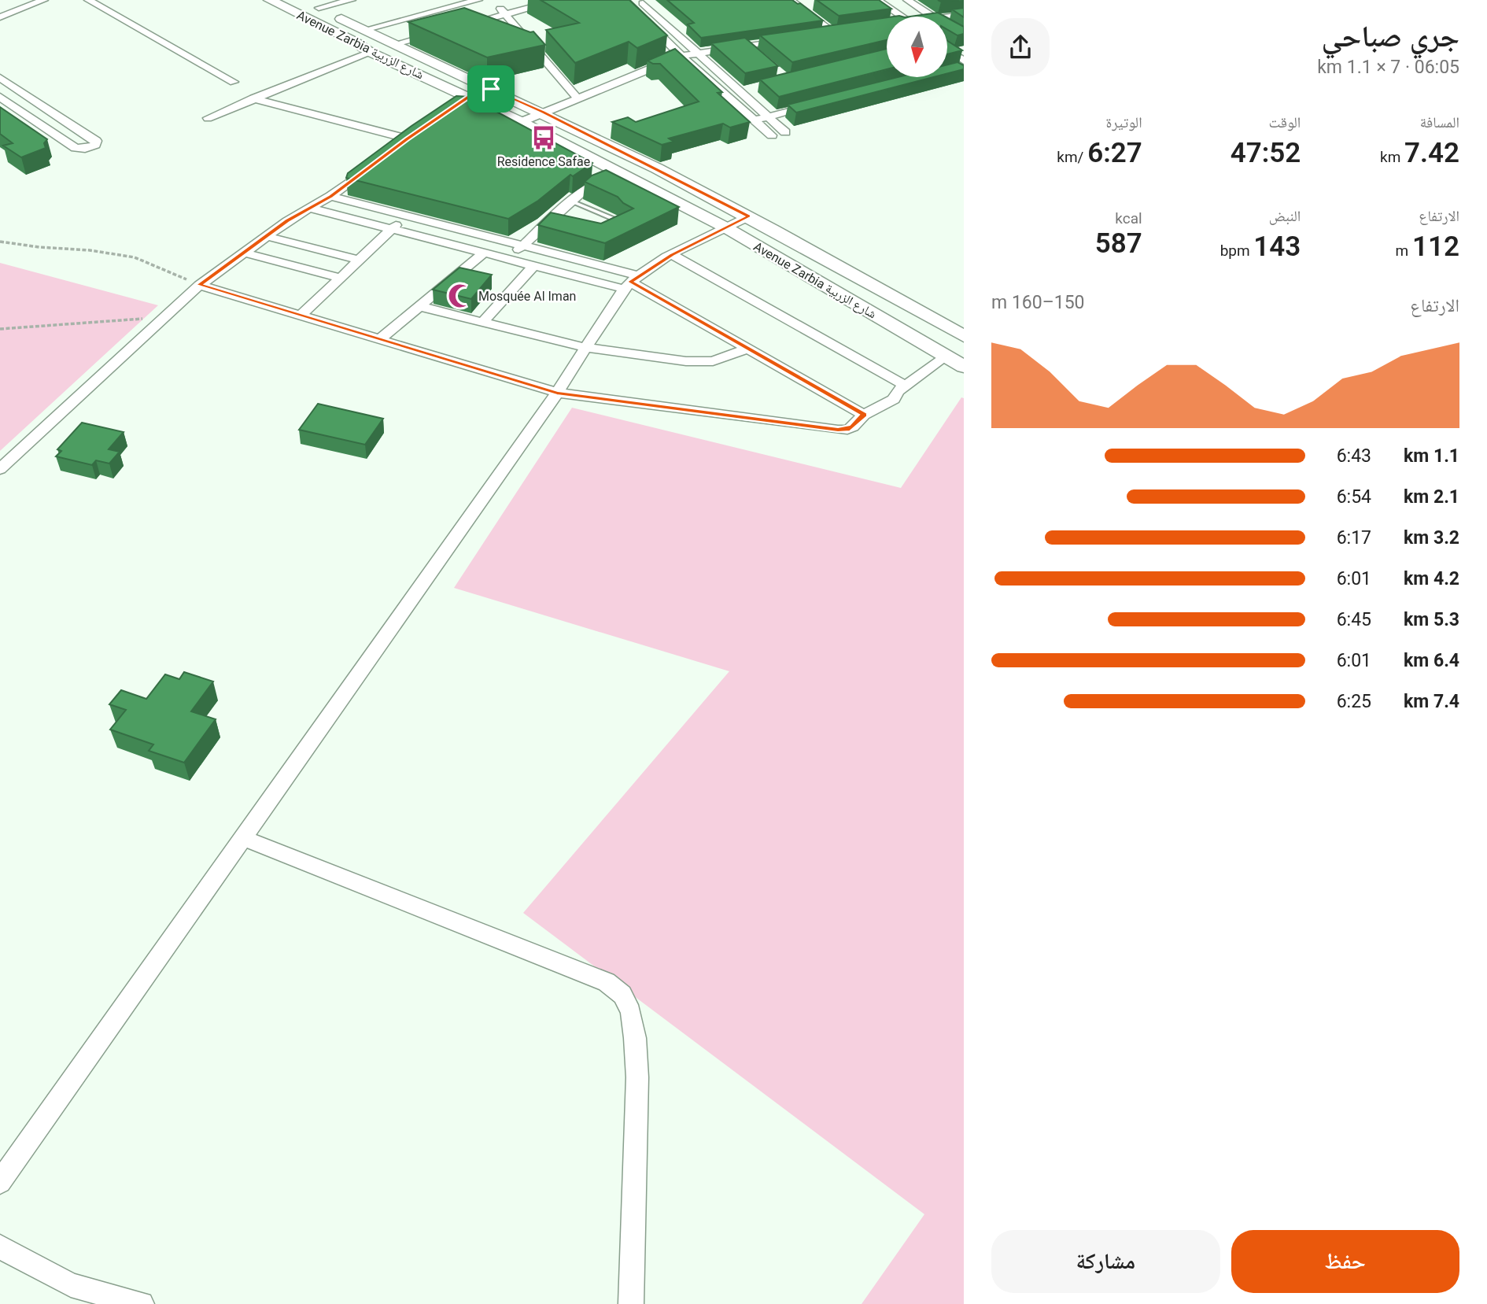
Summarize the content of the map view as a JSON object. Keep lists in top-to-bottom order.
{
  "streets": {
    "main road": ["Avenue Zarbia شارع الزربية"]
  },
  "places": {
    "bus stop": ["Residence Safae"],
    "mosque": ["Mosquée Al Iman"]
  },
  "north": "bottom",
  "page": {
    "heading": ["جري صباحي", "06:05 · 7 × 1.1 km"],
    "stats": [
      ["المسافة", "7.42 km"],
      ["الوقت", "47:52"],
      ["الوتيرة", "6:27 /km"],
      ["الارتفاع", "112 m"],
      ["النبض", "143 bpm"],
      ["kcal", "587"]
    ],
    "chart": ["الارتفاع", "150–160 m"],
    "list": [
      {
        "name": "1.1 km",
        "note": "6:43"
      },
      {
        "name": "2.1 km",
        "note": "6:54"
      },
      {
        "name": "3.2 km",
        "note": "6:17"
      },
      {
        "name": "4.2 km",
        "note": "6:01"
      },
      {
        "name": "5.3 km",
        "note": "6:45"
      },
      {
        "name": "6.4 km",
        "note": "6:01"
      },
      {
        "name": "7.4 km",
        "note": "6:25"
      }
    ],
    "buttons": ["حفظ", "مشاركة"]
  }
}
